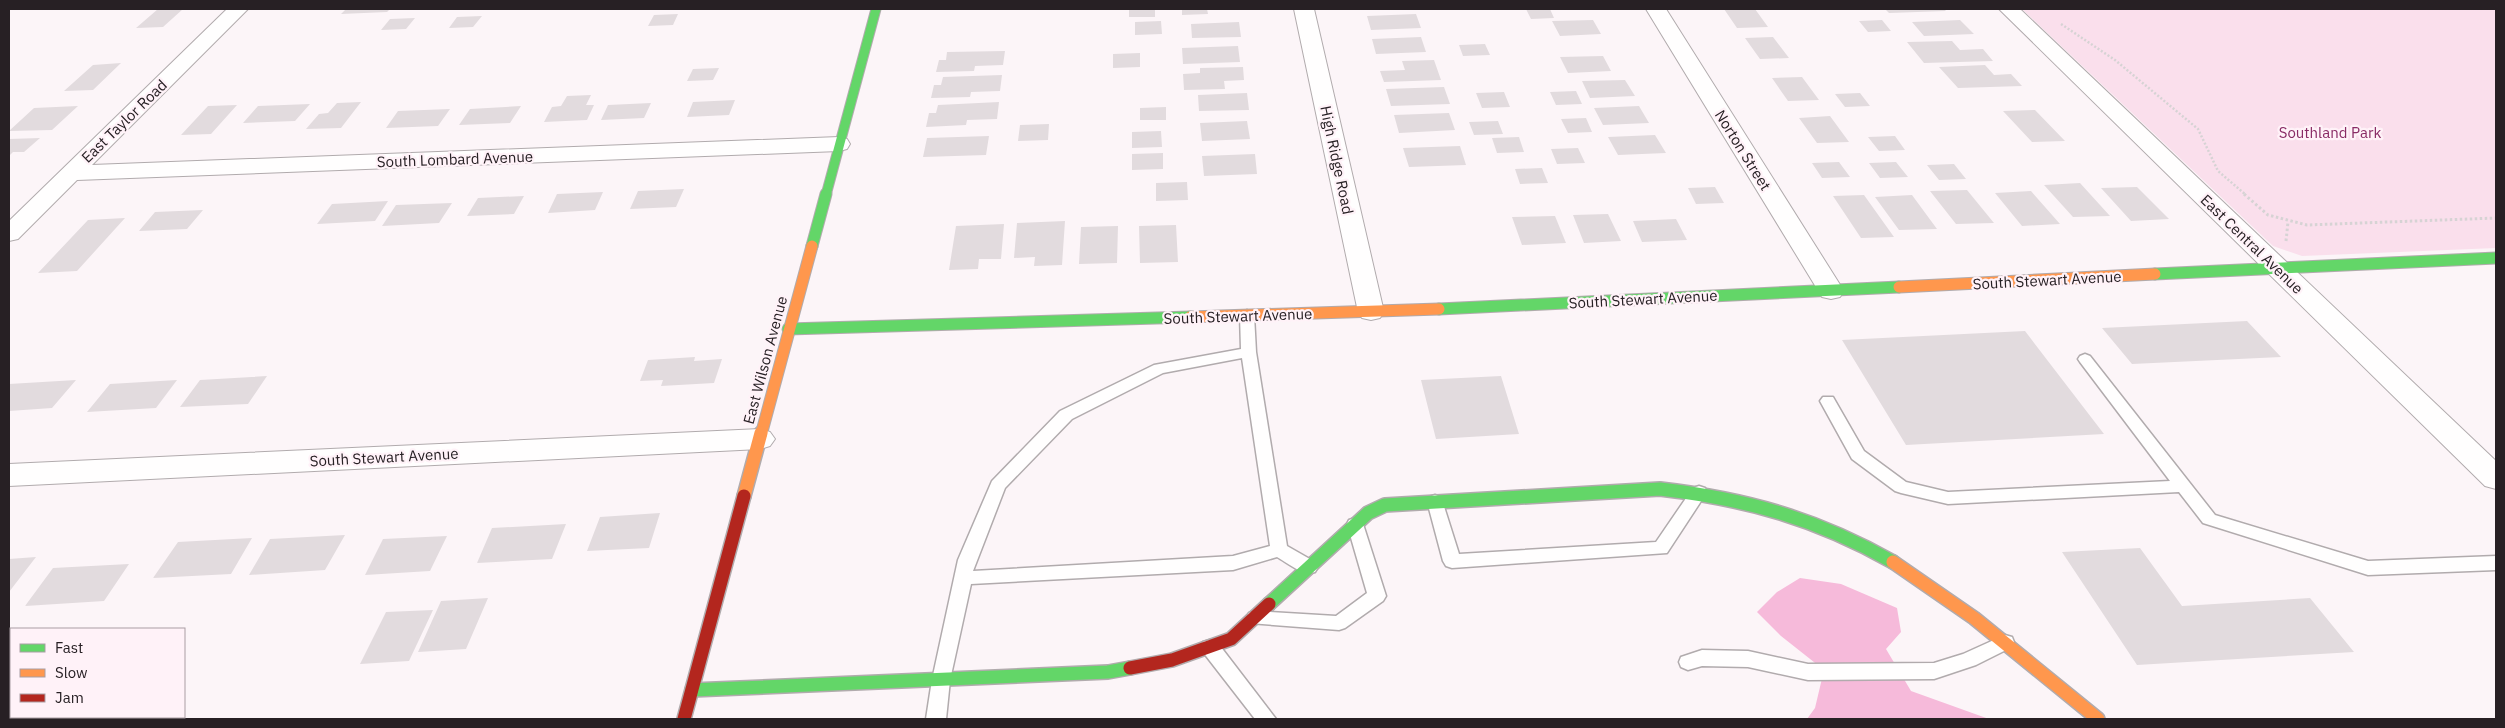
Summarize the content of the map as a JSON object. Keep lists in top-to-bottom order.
{
  "streets": {
    "street": [
      "East Taylor Road",
      "Norton Street",
      "South Lombard Avenue",
      "High Ridge Road",
      "East Central Avenue",
      "South Stewart Avenue",
      "East Wilson Avenue"
    ]
  },
  "crossings": [
    ["East Taylor Road", "South Lombard Avenue"],
    ["Norton Street", "South Stewart Avenue"],
    ["South Lombard Avenue", "East Wilson Avenue"],
    ["High Ridge Road", "South Stewart Avenue"],
    ["East Central Avenue", "South Stewart Avenue"],
    ["South Stewart Avenue", "East Wilson Avenue"]
  ],
  "parks": ["Southland Park"],
  "legend": ["Fast", "Slow", "Jam"]
}
